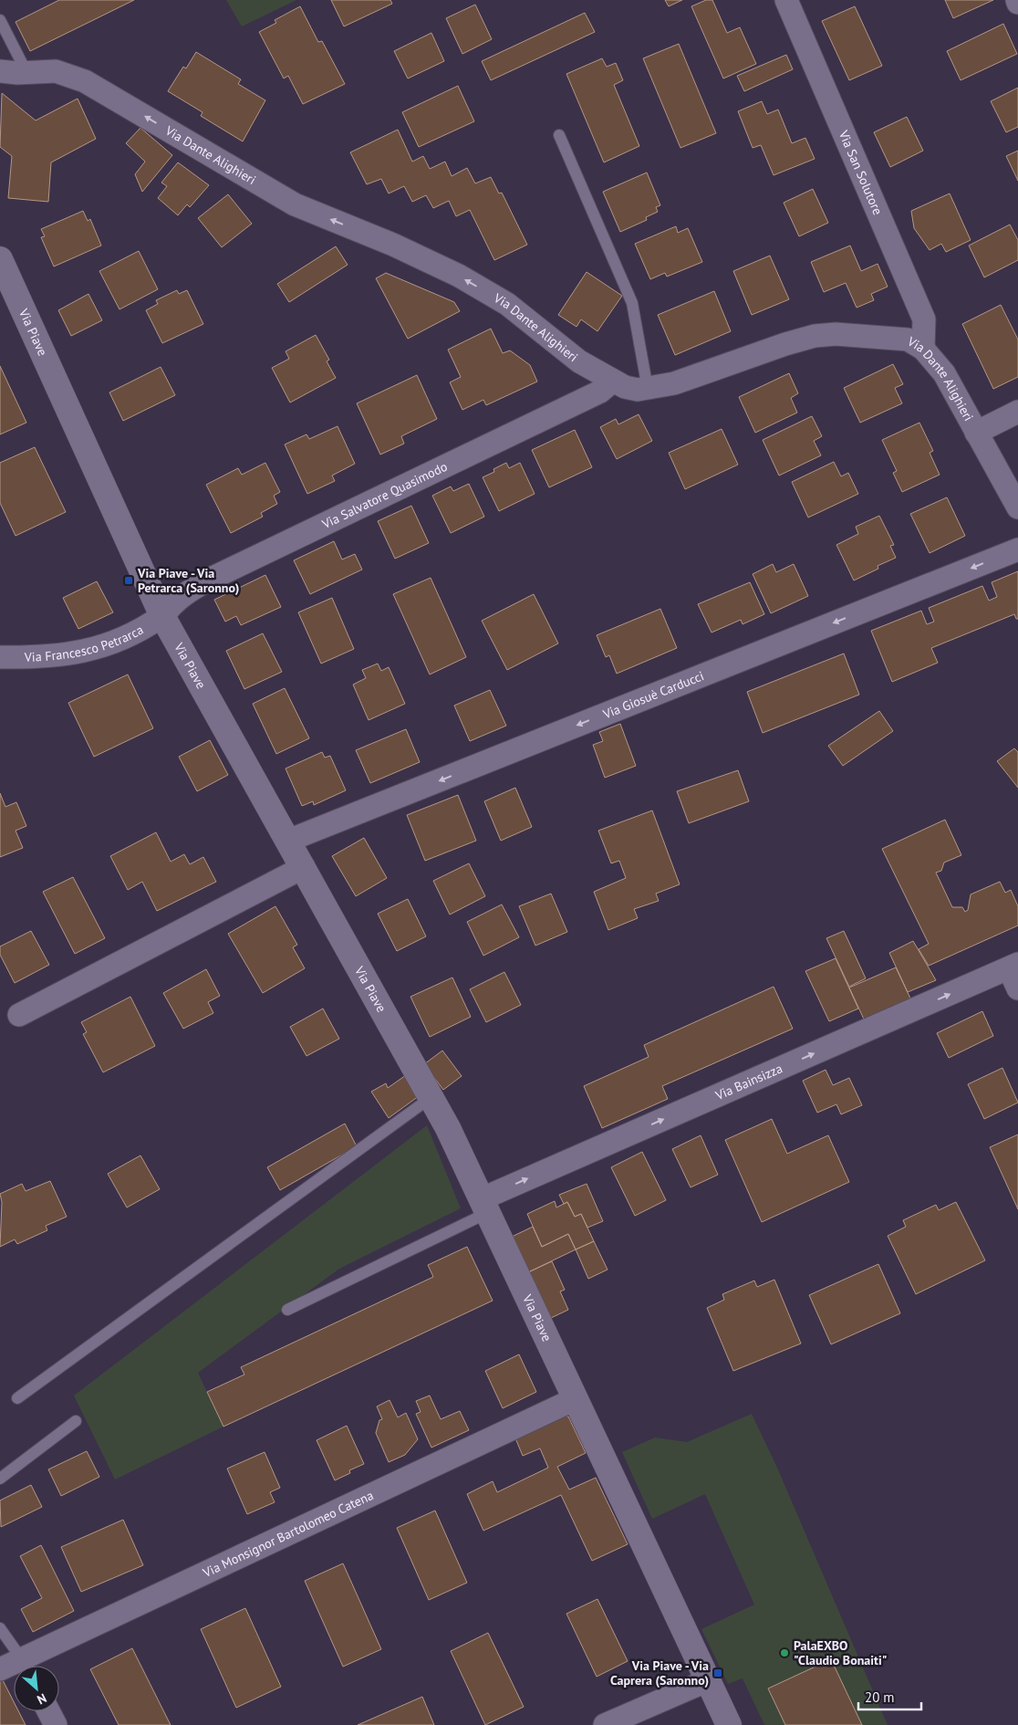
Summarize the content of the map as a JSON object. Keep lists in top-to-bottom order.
{
  "streets": {
    "street": [
      "Via Dante Alighieri",
      "Via San Solutore",
      "Via Piave",
      "Via Salvatore Quasimodo",
      "Via Francesco Petrarca",
      "Via Giosuè Carducci",
      "Via Bainsizza",
      "Via Monsignor Bartolomeo Catena"
    ]
  },
  "crossings": [
    ["Via Dante Alighieri", "Via San Solutore"],
    ["Via Dante Alighieri", "Via Salvatore Quasimodo"],
    ["Via Piave", "Via Salvatore Quasimodo"],
    ["Via Piave", "Via Francesco Petrarca"],
    ["Via Piave", "Via Giosuè Carducci"],
    ["Via Piave", "Via Bainsizza"],
    ["Via Piave", "Via Monsignor Bartolomeo Catena"],
    ["Via Salvatore Quasimodo", "Via Francesco Petrarca"]
  ],
  "one_way": ["Via Dante Alighieri", "Via Giosuè Carducci", "Via Bainsizza"],
  "places": {
    "transit": ["Via Piave - Via Petrarca (Saronno)", "Via Piave - Via Caprera (Saronno)"],
    "other": ["PalaEXBO \"Claudio Bonaiti\""]
  },
  "scale_bar": "20 m",
  "north": "bottom right"
}
